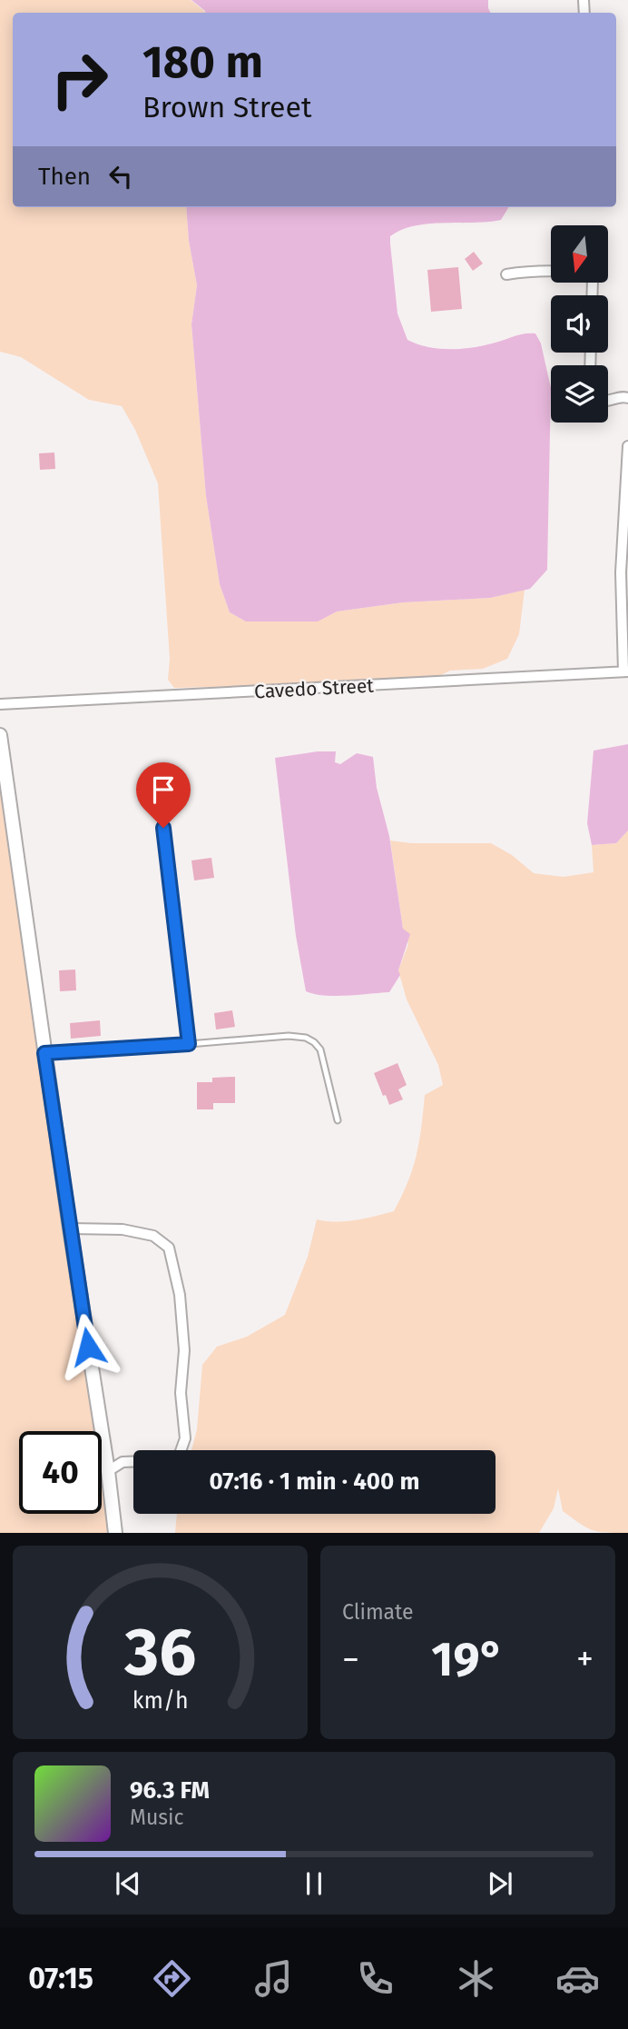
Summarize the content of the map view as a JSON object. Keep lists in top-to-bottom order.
{
  "streets": {
    "street": ["Cavedo Street"]
  },
  "north": "bottom",
  "page": {
    "turn": ["180 m", "Brown Street"],
    "then": "Then",
    "limit": "40",
    "trip": "07:16 · 1 min · 400 m",
    "tile": "Climate",
    "heat": ["−", "19°", "+"],
    "song": ["96.3 FM", "Music"],
    "tabs": "07:15",
    "gauge": ["36", "km/h"]
  }
}
